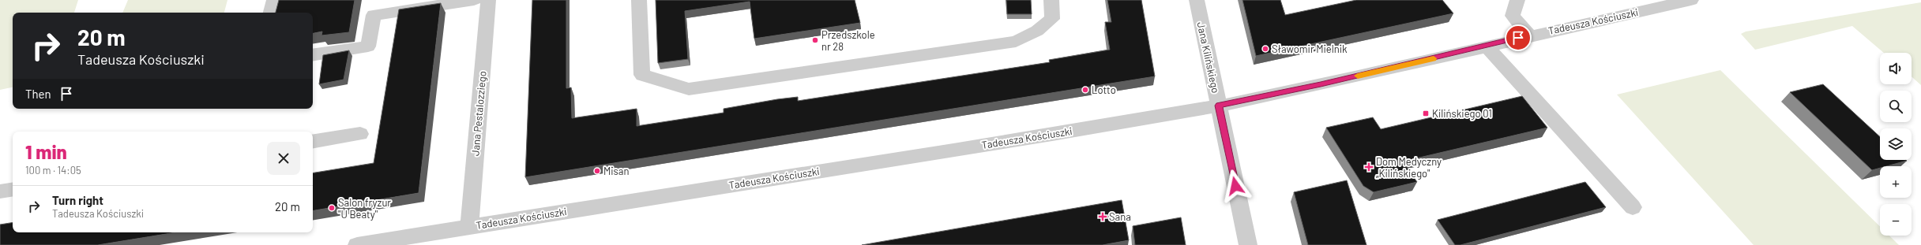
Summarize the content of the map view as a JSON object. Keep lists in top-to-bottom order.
{
  "streets": {
    "street": ["Tadeusza Kościuszki", "Jana Kilińskiego", "Jana Pestalozziego"]
  },
  "crossings": [
    ["Tadeusza Kościuszki", "Jana Kilińskiego"],
    ["Tadeusza Kościuszki", "Jana Pestalozziego"]
  ],
  "places": {
    "other": [
      "Przedszkole nr 28",
      "Sławomir Mielnik",
      "Lotto",
      "Misan",
      "Salon fryzur \"U Beaty\""
    ],
    "transit": ["Kilińskiego 01"],
    "health": ["Dom Medyczny „Kilińskiego\"", "Sana"]
  },
  "page": {
    "turn": ["20 m", "Tadeusza Kościuszki"],
    "map_buttons": ["+", "−"],
    "then": "Then",
    "heading": ["1 min", "100 m · 14:05"],
    "list": [
      {
        "name": "Turn right",
        "note": "Tadeusza Kościuszki",
        "value": "20 m"
      }
    ]
  }
}
